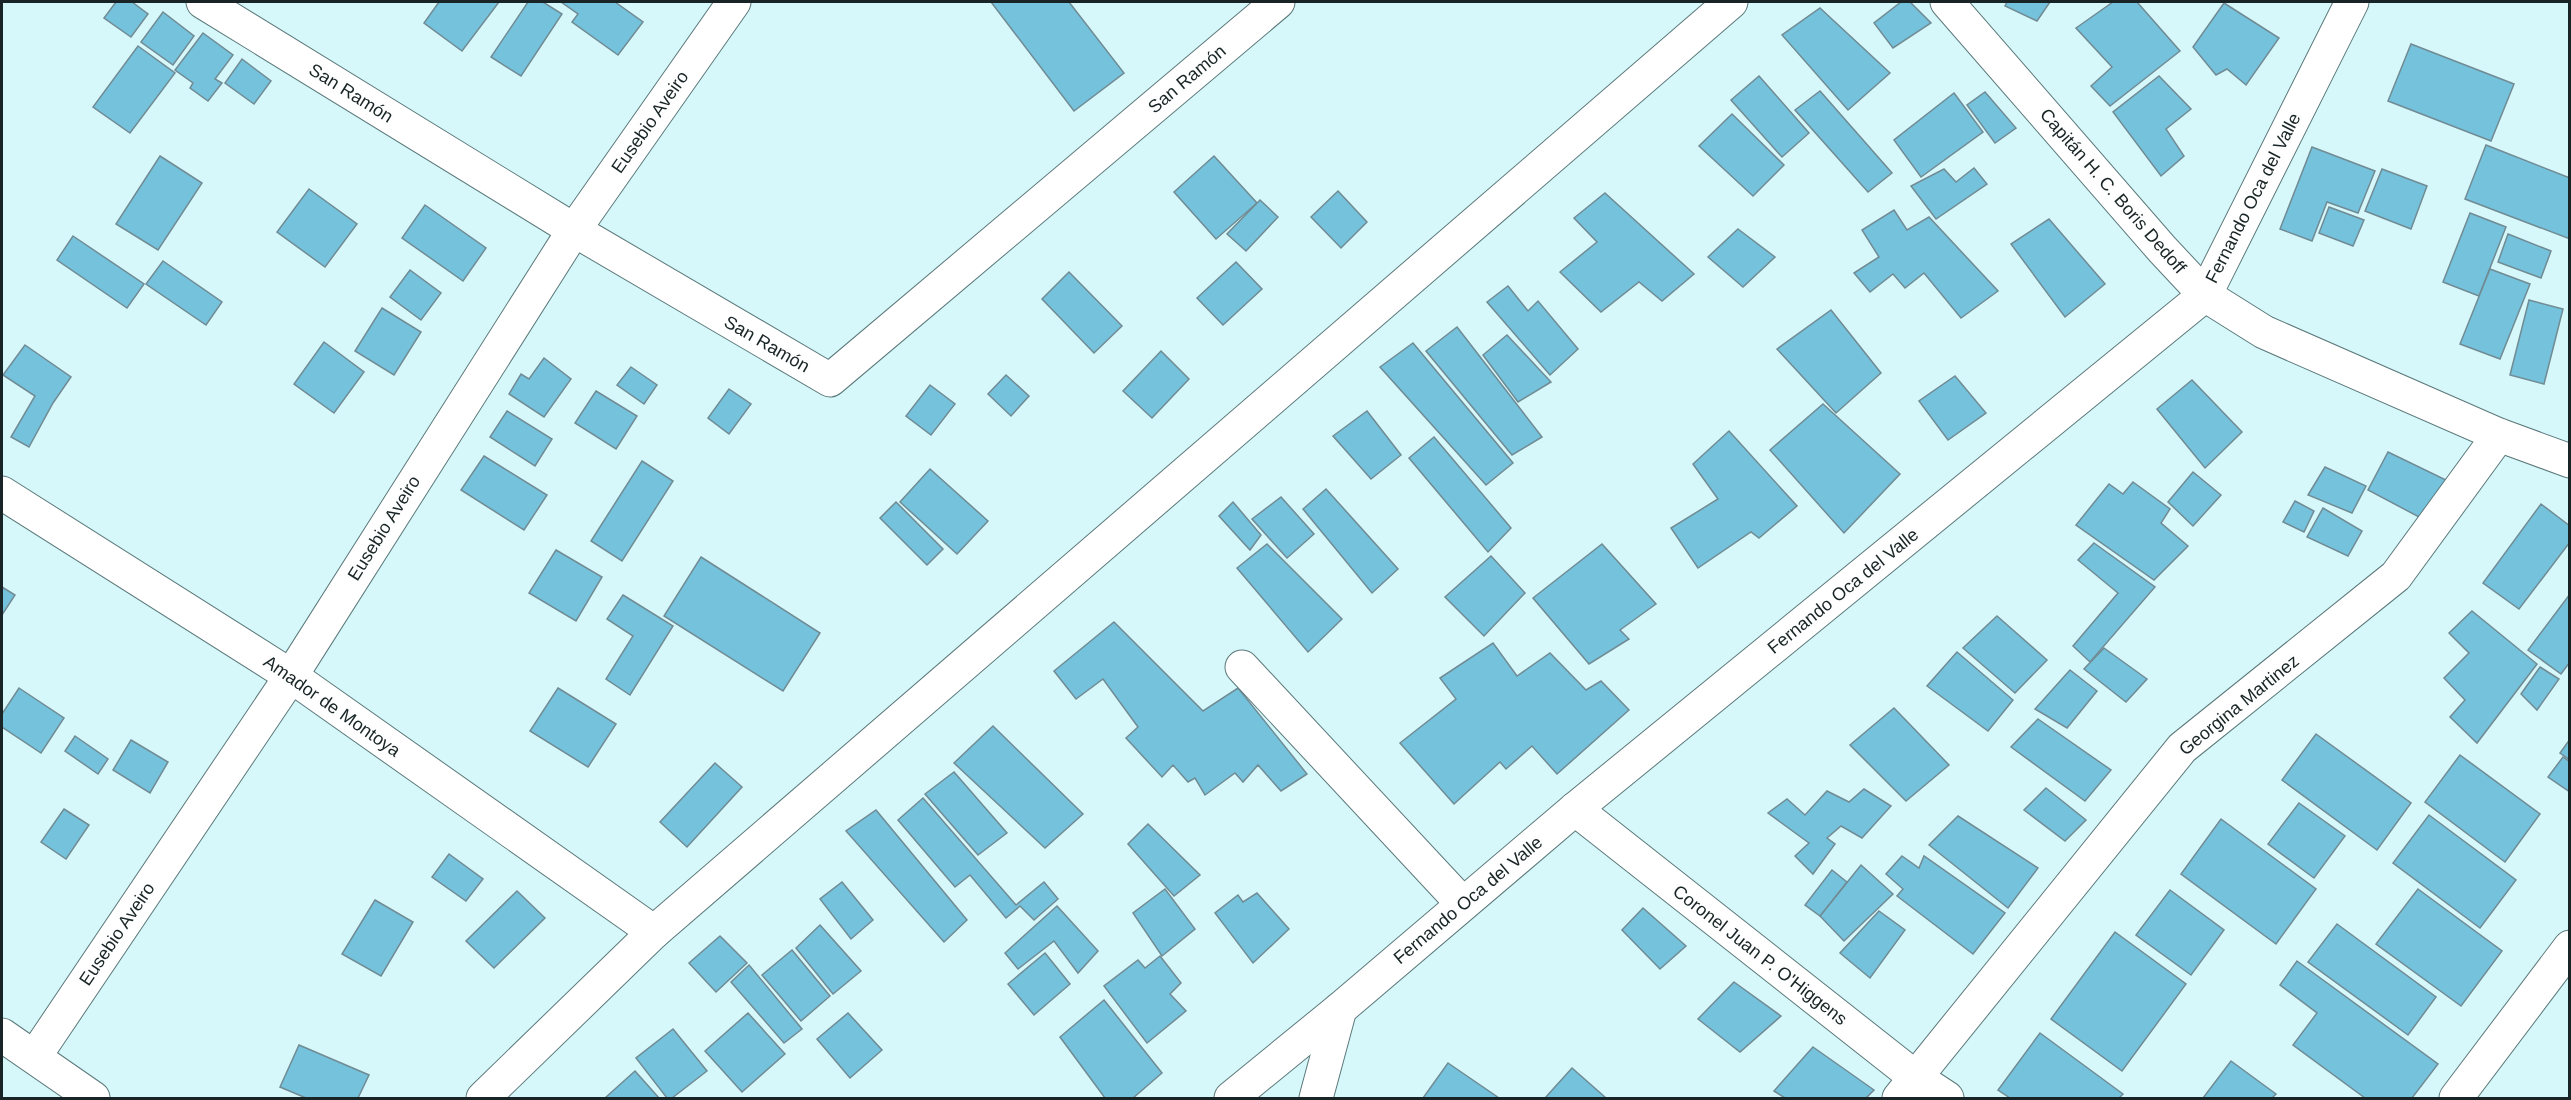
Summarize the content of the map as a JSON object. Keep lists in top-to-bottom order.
{
  "streets": {
    "street": [
      "San Ramón",
      "Eusebio Aveiro",
      "Capitán H. C. Boris Dedoff",
      "Fernando Oca del Valle",
      "Georgina Martinez",
      "Amador de Montoya",
      "Coronel Juan P. O'Higgens"
    ]
  },
  "crossings": [
    ["San Ramón", "Eusebio Aveiro"],
    ["Eusebio Aveiro", "Amador de Montoya"],
    ["Capitán H. C. Boris Dedoff", "Fernando Oca del Valle"],
    ["Capitán H. C. Boris Dedoff", "Georgina Martinez"],
    ["Fernando Oca del Valle", "Coronel Juan P. O'Higgens"],
    ["Georgina Martinez", "Coronel Juan P. O'Higgens"]
  ]
}
